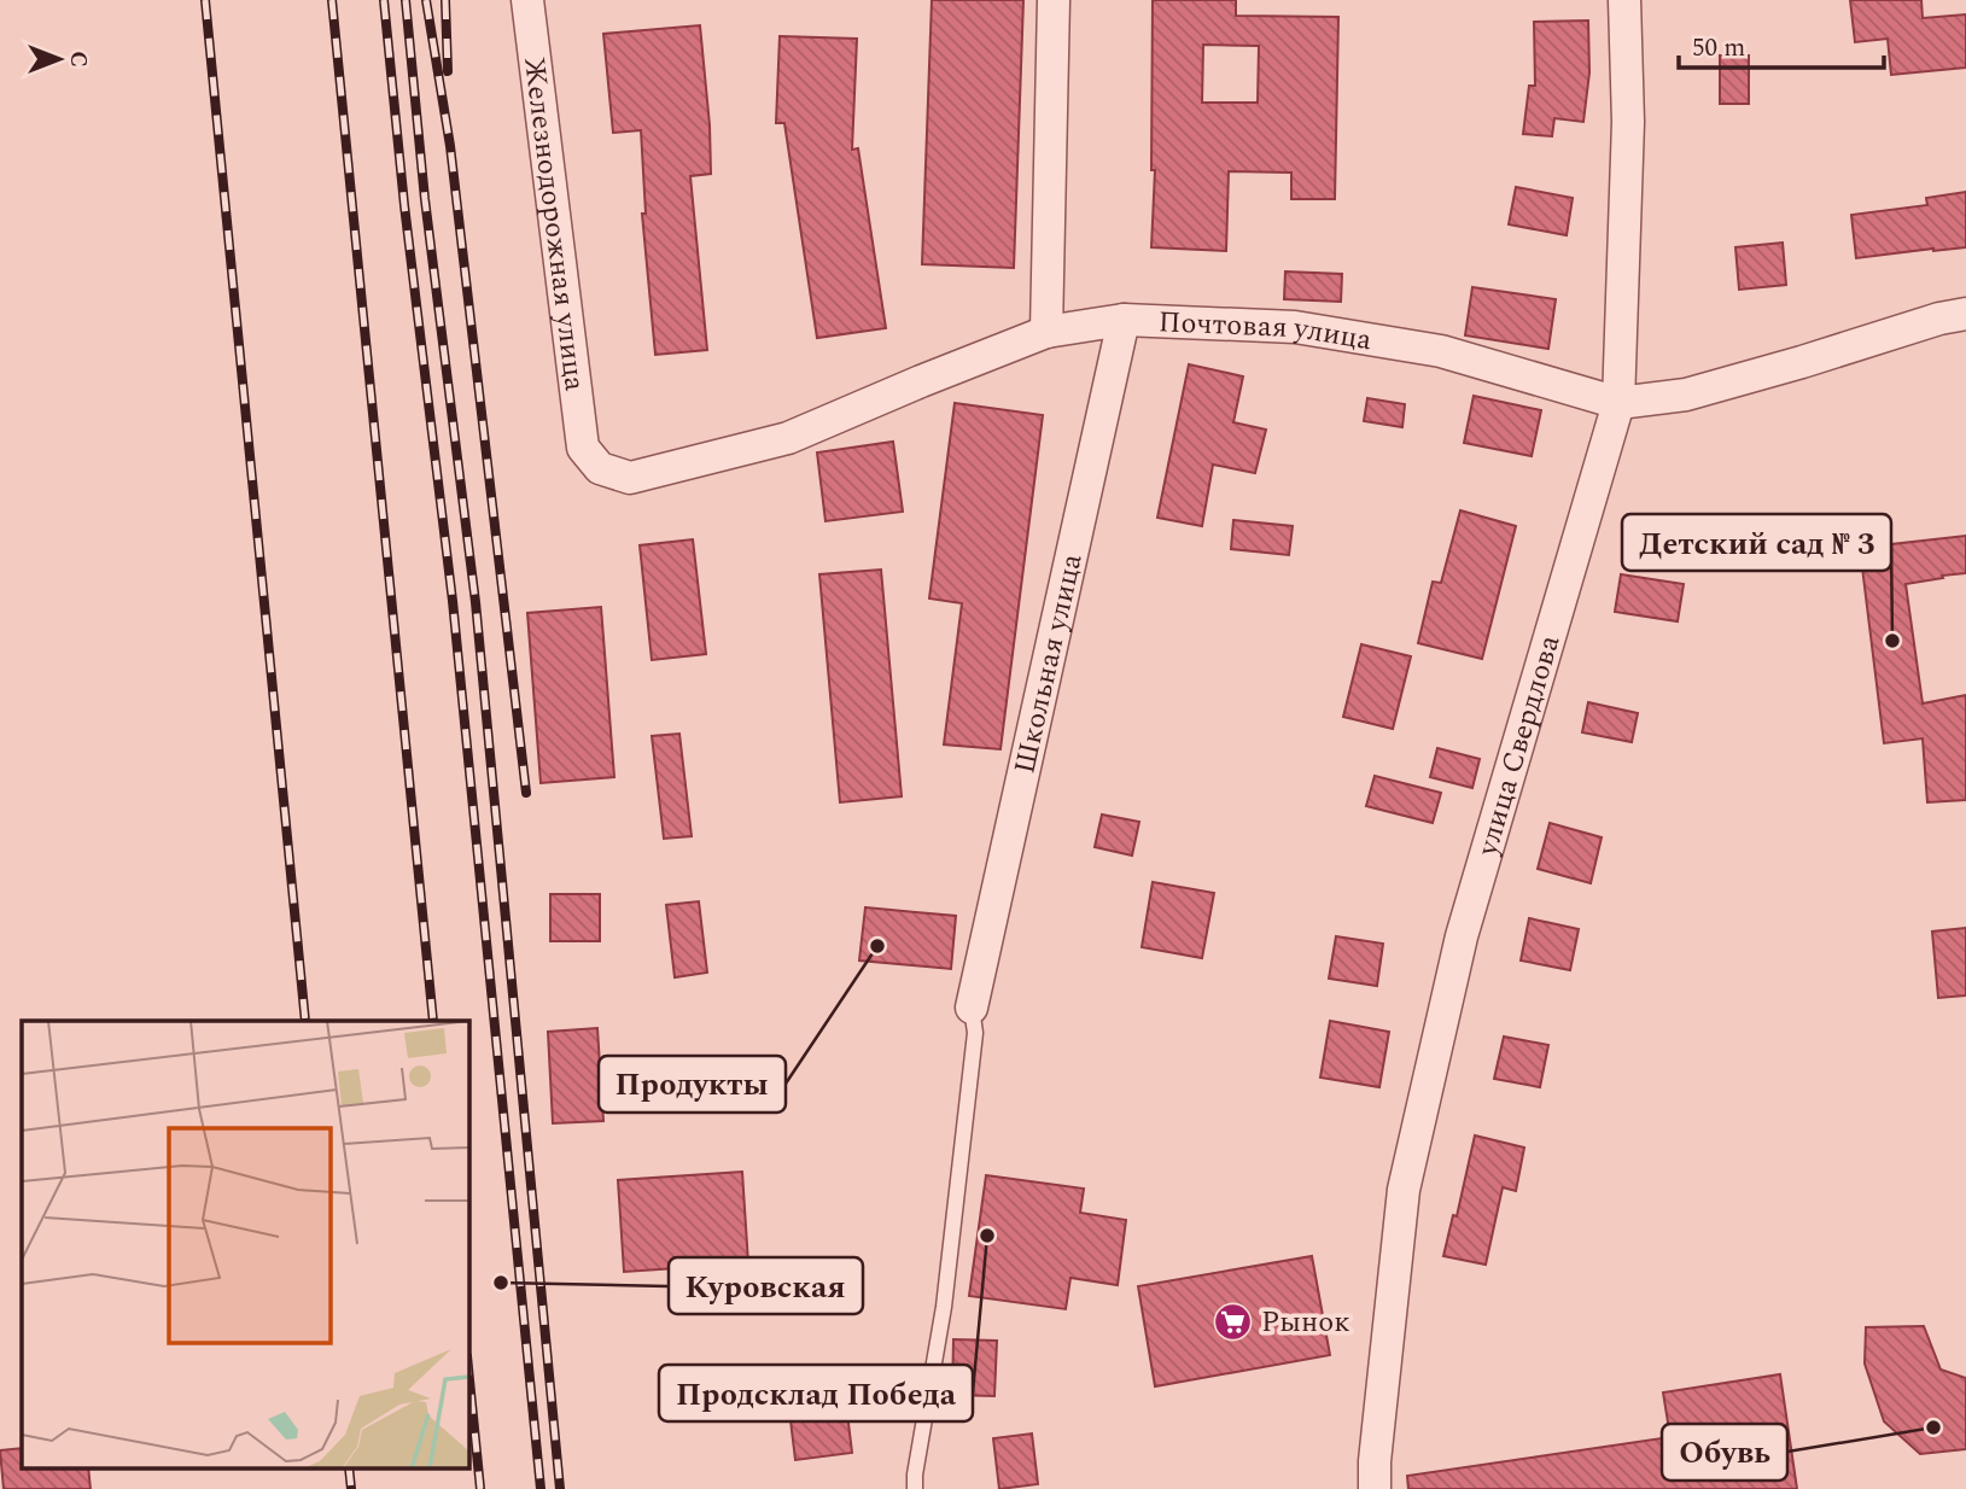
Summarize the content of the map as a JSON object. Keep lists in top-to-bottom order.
{
  "streets": {
    "street": [
      "Железнодорожная улица",
      "Почтовая улица",
      "Школьная улица",
      "улица Свердлова"
    ]
  },
  "crossings": [
    ["Железнодорожная улица", "Почтовая улица"],
    ["Почтовая улица", "Школьная улица"],
    ["Почтовая улица", "улица Свердлова"]
  ],
  "places": {
    "other": [
      "Детский сад № 3",
      "Продукты",
      "Продсклад Победа",
      "Куровская",
      "Обувь"
    ],
    "supermarket": ["Рынок"]
  },
  "scale_bar": "50 m",
  "north": "right"
}
